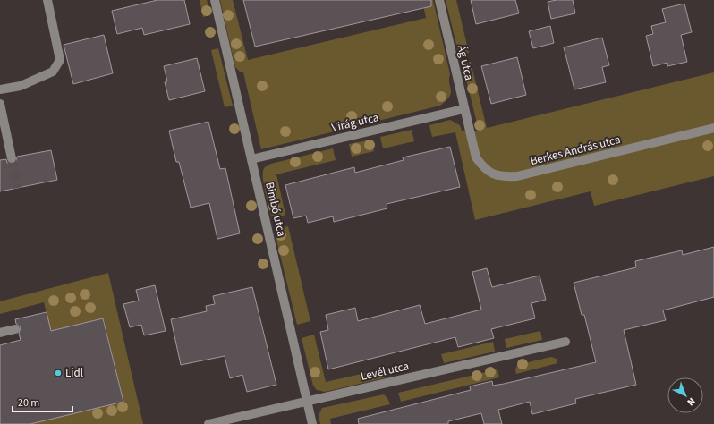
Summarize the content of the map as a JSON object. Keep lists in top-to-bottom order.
{
  "streets": {
    "street": [
      "Ág utca",
      "Virág utca",
      "Berkes András utca",
      "Bimbó utca",
      "Levél utca"
    ]
  },
  "crossings": [
    ["Ág utca", "Virág utca"],
    ["Ág utca", "Berkes András utca"],
    ["Virág utca", "Bimbó utca"],
    ["Bimbó utca", "Levél utca"]
  ],
  "places": ["Lidl"],
  "scale_bar": "20 m",
  "north": "bottom right"
}
